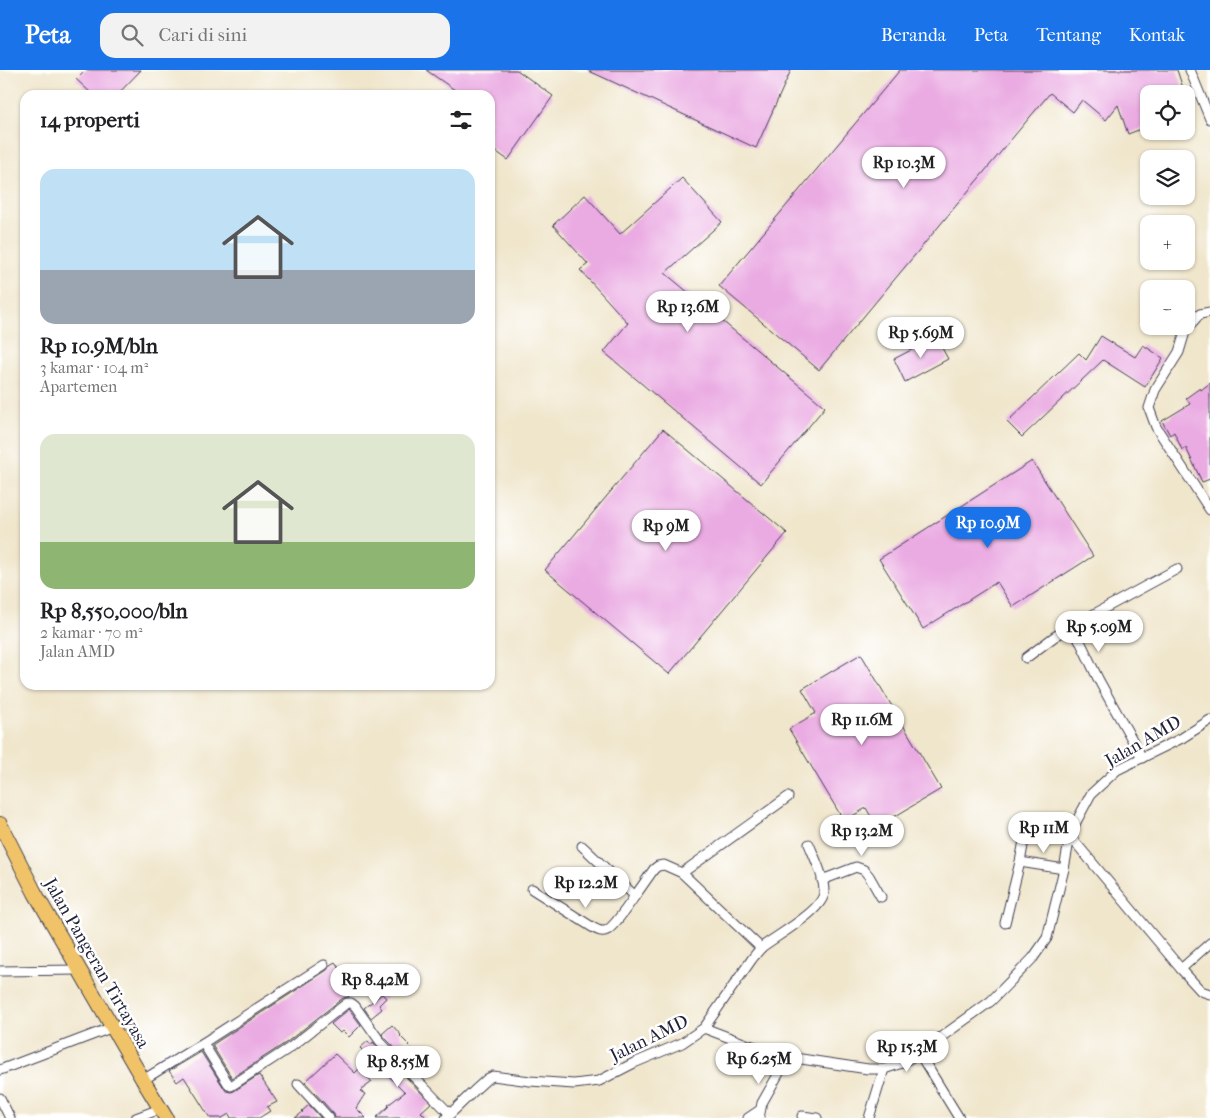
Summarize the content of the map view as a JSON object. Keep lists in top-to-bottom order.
{
  "streets": {
    "main road": ["Jalan Pangeran Tirtayasa"],
    "street": ["Jalan AMD"]
  },
  "page": {
    "header": "Peta",
    "search": "Cari di sini",
    "nav": [
      "Beranda",
      "Peta",
      "Tentang",
      "Kontak"
    ],
    "map_buttons": ["+", "−"],
    "heading": "14 properti",
    "price": [
      "Rp 10.3M",
      "Rp 13.6M",
      "Rp 5.69M",
      "Rp 10.9M",
      "Rp 9M",
      "Rp 5.09M",
      "Rp 11.6M",
      "Rp 11M",
      "Rp 13.2M",
      "Rp 12.2M",
      "Rp 8.42M",
      "Rp 15.3M",
      "Rp 6.25M",
      "Rp 8.55M"
    ],
    "list": [
      {
        "name": "Rp 10.9M/bln",
        "note": "3 kamar · 104 m² · Apartemen"
      },
      {
        "name": "Rp 8,550,000/bln",
        "note": "2 kamar · 70 m² · Jalan AMD"
      }
    ]
  }
}
